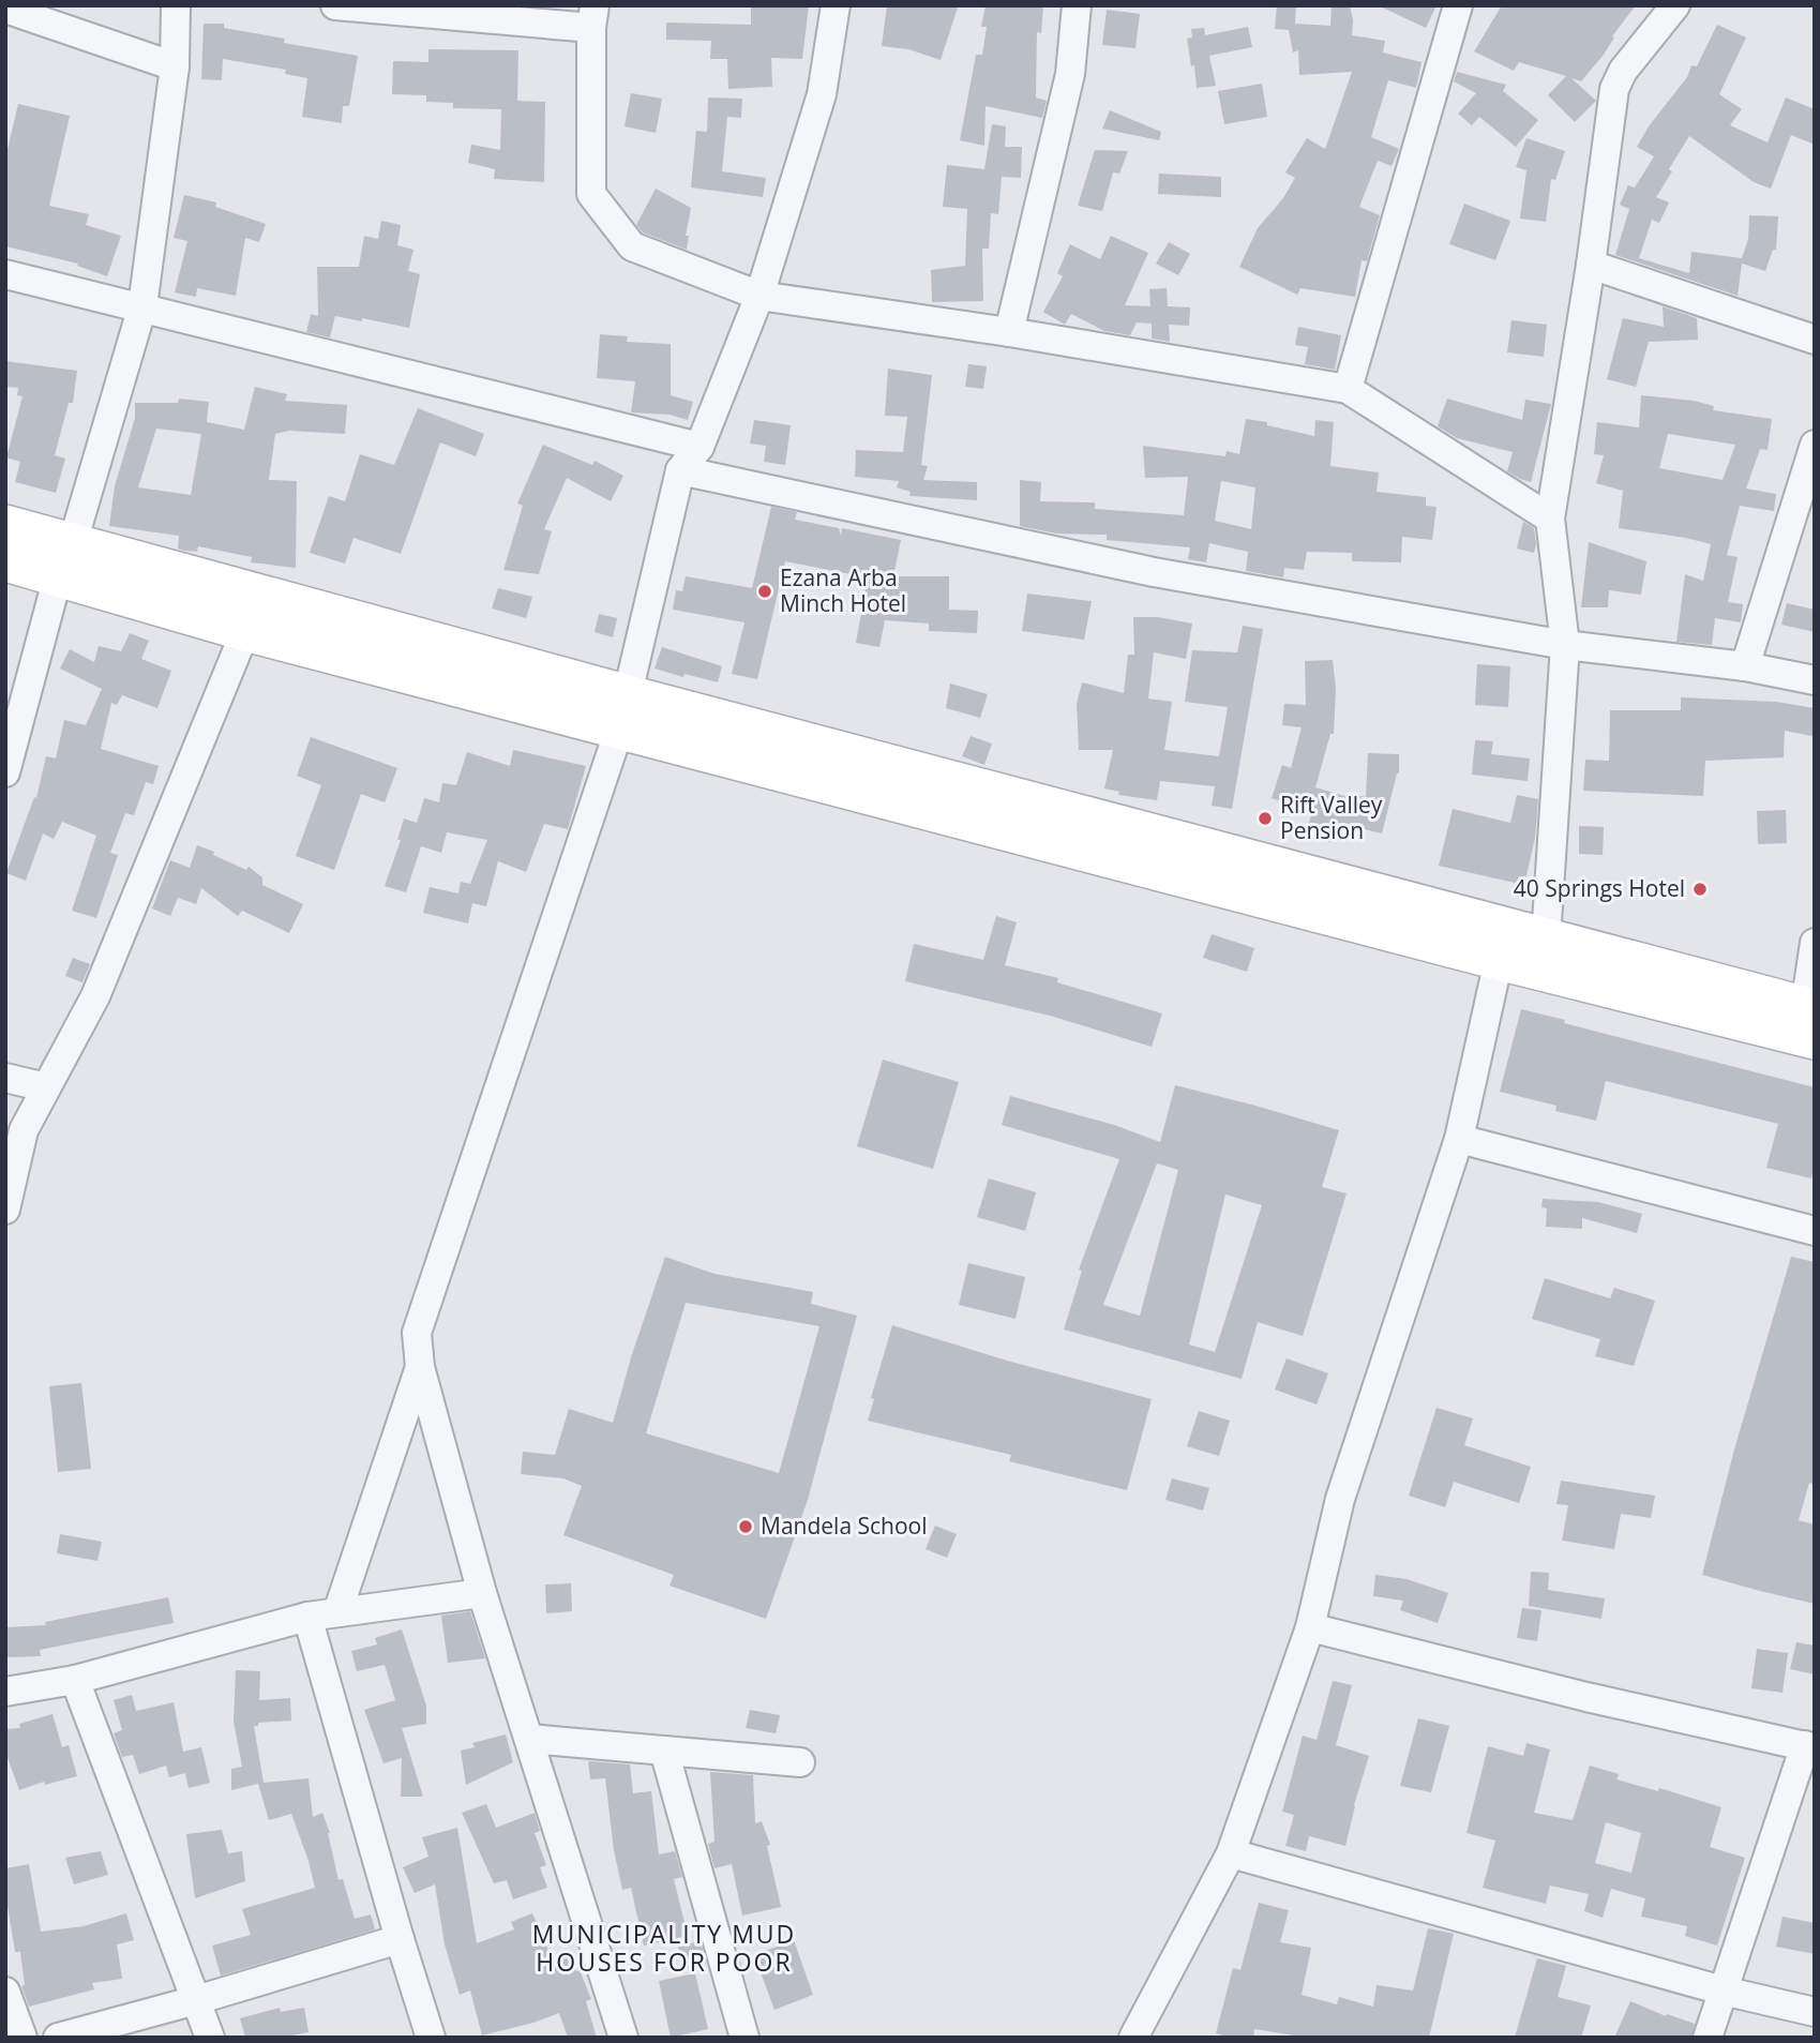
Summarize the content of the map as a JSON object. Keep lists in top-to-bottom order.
{
  "districts": ["MUNICIPALITY MUD HOUSES FOR POOR"],
  "places": [
    "Ezana Arba Minch Hotel",
    "Rift Valley Pension",
    "40 Springs Hotel",
    "Mandela School"
  ]
}
